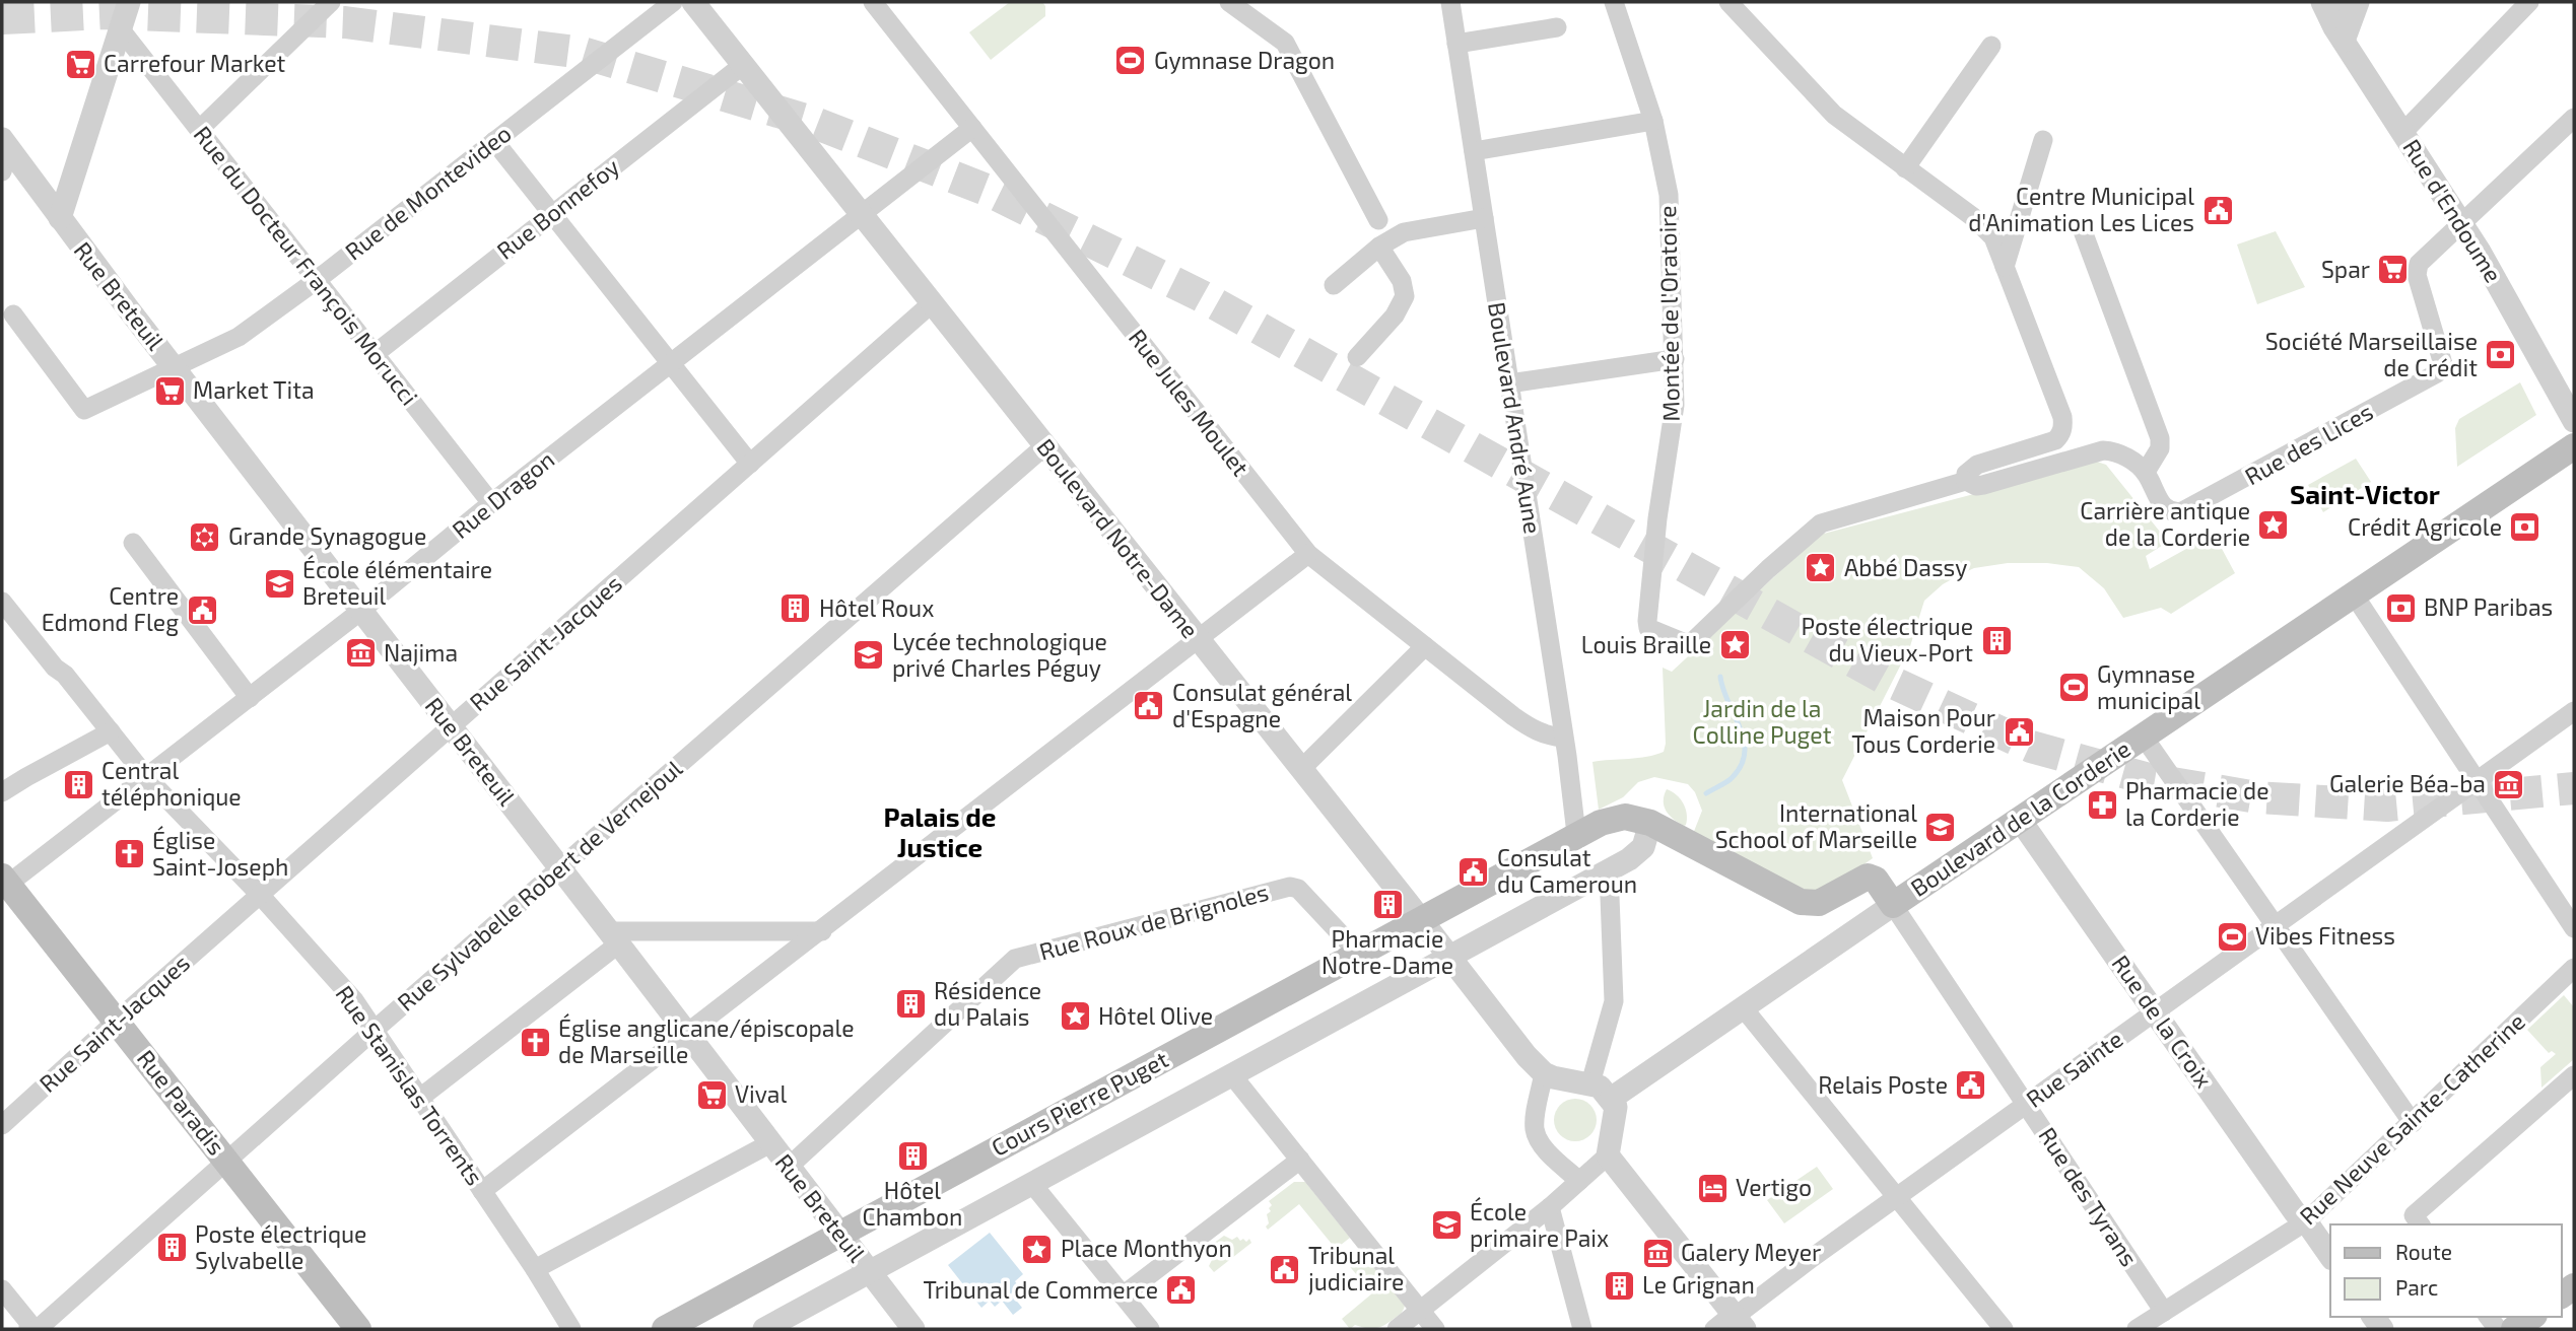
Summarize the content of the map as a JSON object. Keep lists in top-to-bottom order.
{
  "streets": {
    "main road": ["Boulevard de la Corderie", "Rue Paradis", "Cours Pierre Puget"],
    "street": [
      "Rue de Montevideo",
      "Rue Bonnefoy",
      "Rue d'Endoume",
      "Rue du Docteur François Morucci",
      "Rue Breteuil",
      "Montée de l'Oratoire",
      "Rue Jules Moulet",
      "Boulevard André Aune",
      "Rue des Lices",
      "Rue Dragon",
      "Boulevard Notre-Dame",
      "Rue Saint-Jacques",
      "Rue Sylvabelle Robert de Vernejoul",
      "Rue Roux de Brignoles",
      "Rue de la Croix",
      "Rue Sainte",
      "Rue Stanislas Torrents",
      "Rue Neuve Sainte-Catherine",
      "Rue des Tyrans"
    ]
  },
  "crossings": [
    ["Rue de Montevideo", "Rue du Docteur François Morucci"],
    ["Rue de Montevideo", "Rue Breteuil"],
    ["Rue Bonnefoy", "Rue du Docteur François Morucci"],
    ["Rue Bonnefoy", "Boulevard Notre-Dame"],
    ["Rue d'Endoume", "Rue des Lices"],
    ["Rue du Docteur François Morucci", "Rue Dragon"],
    ["Rue Breteuil", "Rue Dragon"],
    ["Rue Breteuil", "Rue Saint-Jacques"],
    ["Rue Breteuil", "Rue Sylvabelle Robert de Vernejoul"],
    ["Rue Breteuil", "Rue Roux de Brignoles"],
    ["Rue Breteuil", "Cours Pierre Puget"],
    ["Montée de l'Oratoire", "Rue des Lices"],
    ["Rue Jules Moulet", "Boulevard André Aune"],
    ["Rue Jules Moulet", "Rue Dragon"],
    ["Boulevard André Aune", "Cours Pierre Puget"],
    ["Rue Dragon", "Boulevard Notre-Dame"],
    ["Rue Dragon", "Rue Stanislas Torrents"],
    ["Rue Dragon", "Rue Paradis"],
    ["Boulevard Notre-Dame", "Rue Saint-Jacques"],
    ["Boulevard Notre-Dame", "Rue Sylvabelle Robert de Vernejoul"],
    ["Boulevard Notre-Dame", "Cours Pierre Puget"],
    ["Rue Saint-Jacques", "Rue Stanislas Torrents"],
    ["Rue Saint-Jacques", "Rue Paradis"],
    ["Boulevard de la Corderie", "Rue de la Croix"],
    ["Boulevard de la Corderie", "Cours Pierre Puget"],
    ["Boulevard de la Corderie", "Rue des Tyrans"],
    ["Rue Sylvabelle Robert de Vernejoul", "Rue Stanislas Torrents"],
    ["Rue Sylvabelle Robert de Vernejoul", "Rue Paradis"],
    ["Rue Roux de Brignoles", "Cours Pierre Puget"],
    ["Rue de la Croix", "Rue Sainte"],
    ["Rue de la Croix", "Rue Neuve Sainte-Catherine"],
    ["Rue Sainte", "Rue des Tyrans"],
    ["Cours Pierre Puget", "Rue des Tyrans"],
    ["Rue Neuve Sainte-Catherine", "Rue des Tyrans"]
  ],
  "districts": ["Saint-Victor", "Palais de Justice"],
  "parks": ["Jardin de la Colline Puget"],
  "places": {
    "sports": ["Gymnase Dragon", "Gymnase municipal", "Vibes Fitness"],
    "supermarket": [
      "Carrefour Market",
      "Spar",
      "Market Tita",
      "Vival"
    ],
    "public building": [
      "Centre Municipal d'Animation Les Lices",
      "Centre Edmond Fleg",
      "Consulat général d'Espagne",
      "Maison Pour Tous Corderie",
      "Consulat du Cameroun",
      "Relais Poste",
      "Tribunal judiciaire",
      "Tribunal de Commerce"
    ],
    "bank": ["Société Marseillaise de Crédit", "Crédit Agricole", "BNP Paribas"],
    "place": [
      "Carrière antique de la Corderie",
      "Abbé Dassy",
      "Louis Braille",
      "Hôtel Olive",
      "Place Monthyon"
    ],
    "synagogue": ["Grande Synagogue"],
    "school or university": [
      "École élémentaire Breteuil",
      "Lycée technologique privé Charles Péguy",
      "International School of Marseille",
      "École primaire Paix"
    ],
    "building": [
      "Hôtel Roux",
      "Poste électrique du Vieux-Port",
      "Central téléphonique",
      "Pharmacie Notre-Dame",
      "Résidence du Palais",
      "Hôtel Chambon",
      "Poste électrique Sylvabelle",
      "Le Grignan"
    ],
    "museum": ["Najima", "Galerie Béa-ba", "Galery Meyer"],
    "pharmacy": ["Pharmacie de la Corderie"],
    "church": ["Église Saint-Joseph", "Église anglicane/épiscopale de Marseille"],
    "hotel": ["Vertigo"]
  },
  "legend": ["Route", "Parc"]
}
